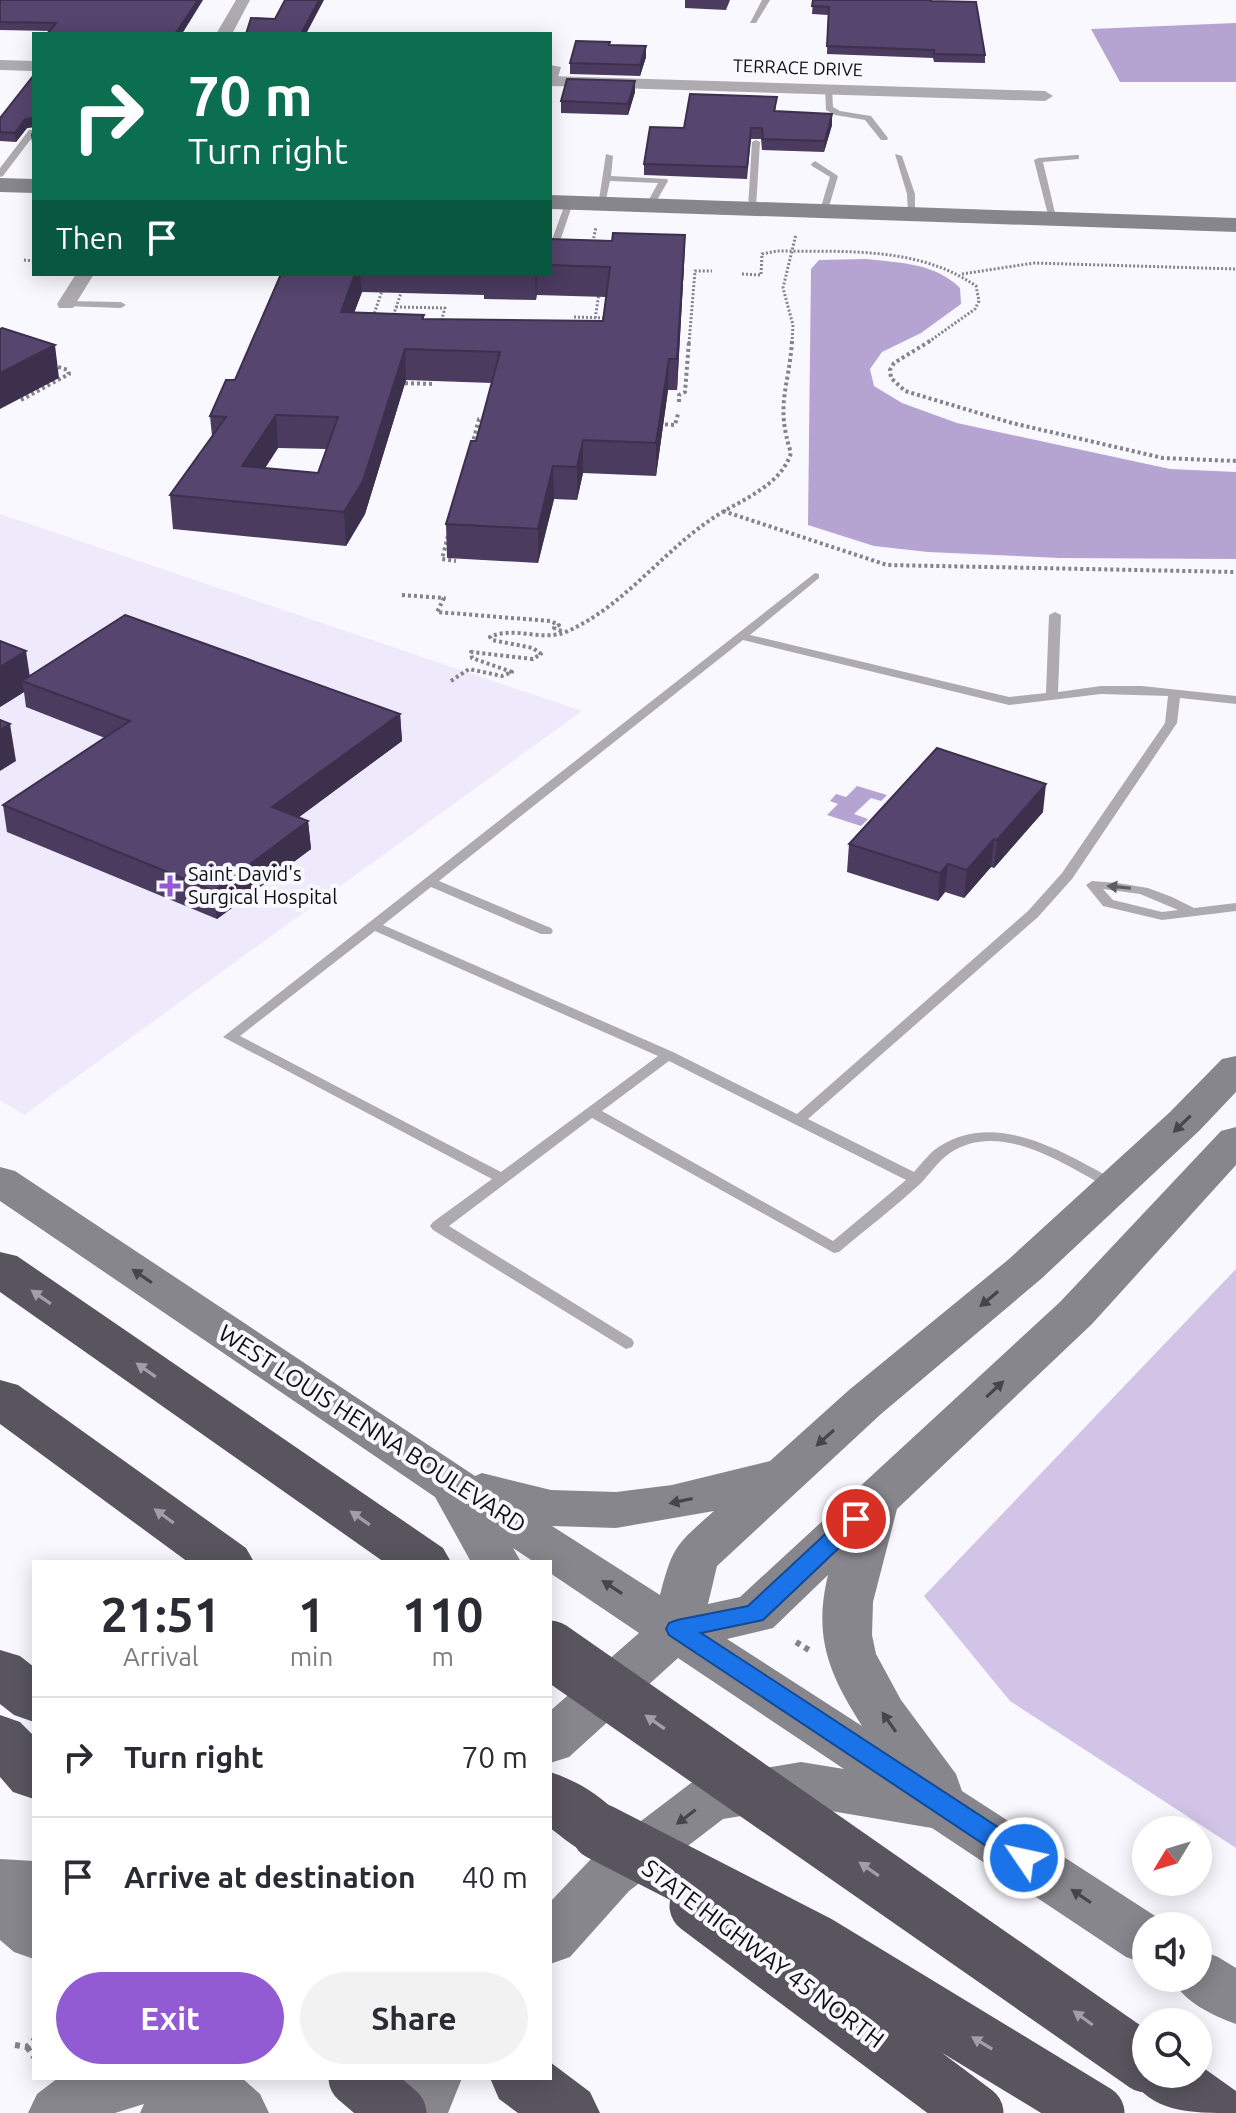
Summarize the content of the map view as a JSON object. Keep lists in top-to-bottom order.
{
  "streets": {
    "highway": ["STATE HIGHWAY 45 NORTH"],
    "main road": ["WEST LOUIS HENNA BOULEVARD"],
    "street": ["TERRACE DRIVE"]
  },
  "one_way": ["WEST LOUIS HENNA BOULEVARD"],
  "places": {
    "health": ["Saint David's Surgical Hospital"]
  },
  "north": "bottom left",
  "page": {
    "turn": ["70 m", "Turn right"],
    "then": "Then",
    "eta": [
      "21:51",
      "Arrival",
      "1",
      "min",
      "110",
      "m"
    ],
    "list": [
      {
        "name": "Turn right",
        "value": "70 m"
      },
      {
        "name": "Arrive at destination",
        "value": "40 m"
      }
    ],
    "buttons": ["Exit", "Share"]
  }
}
